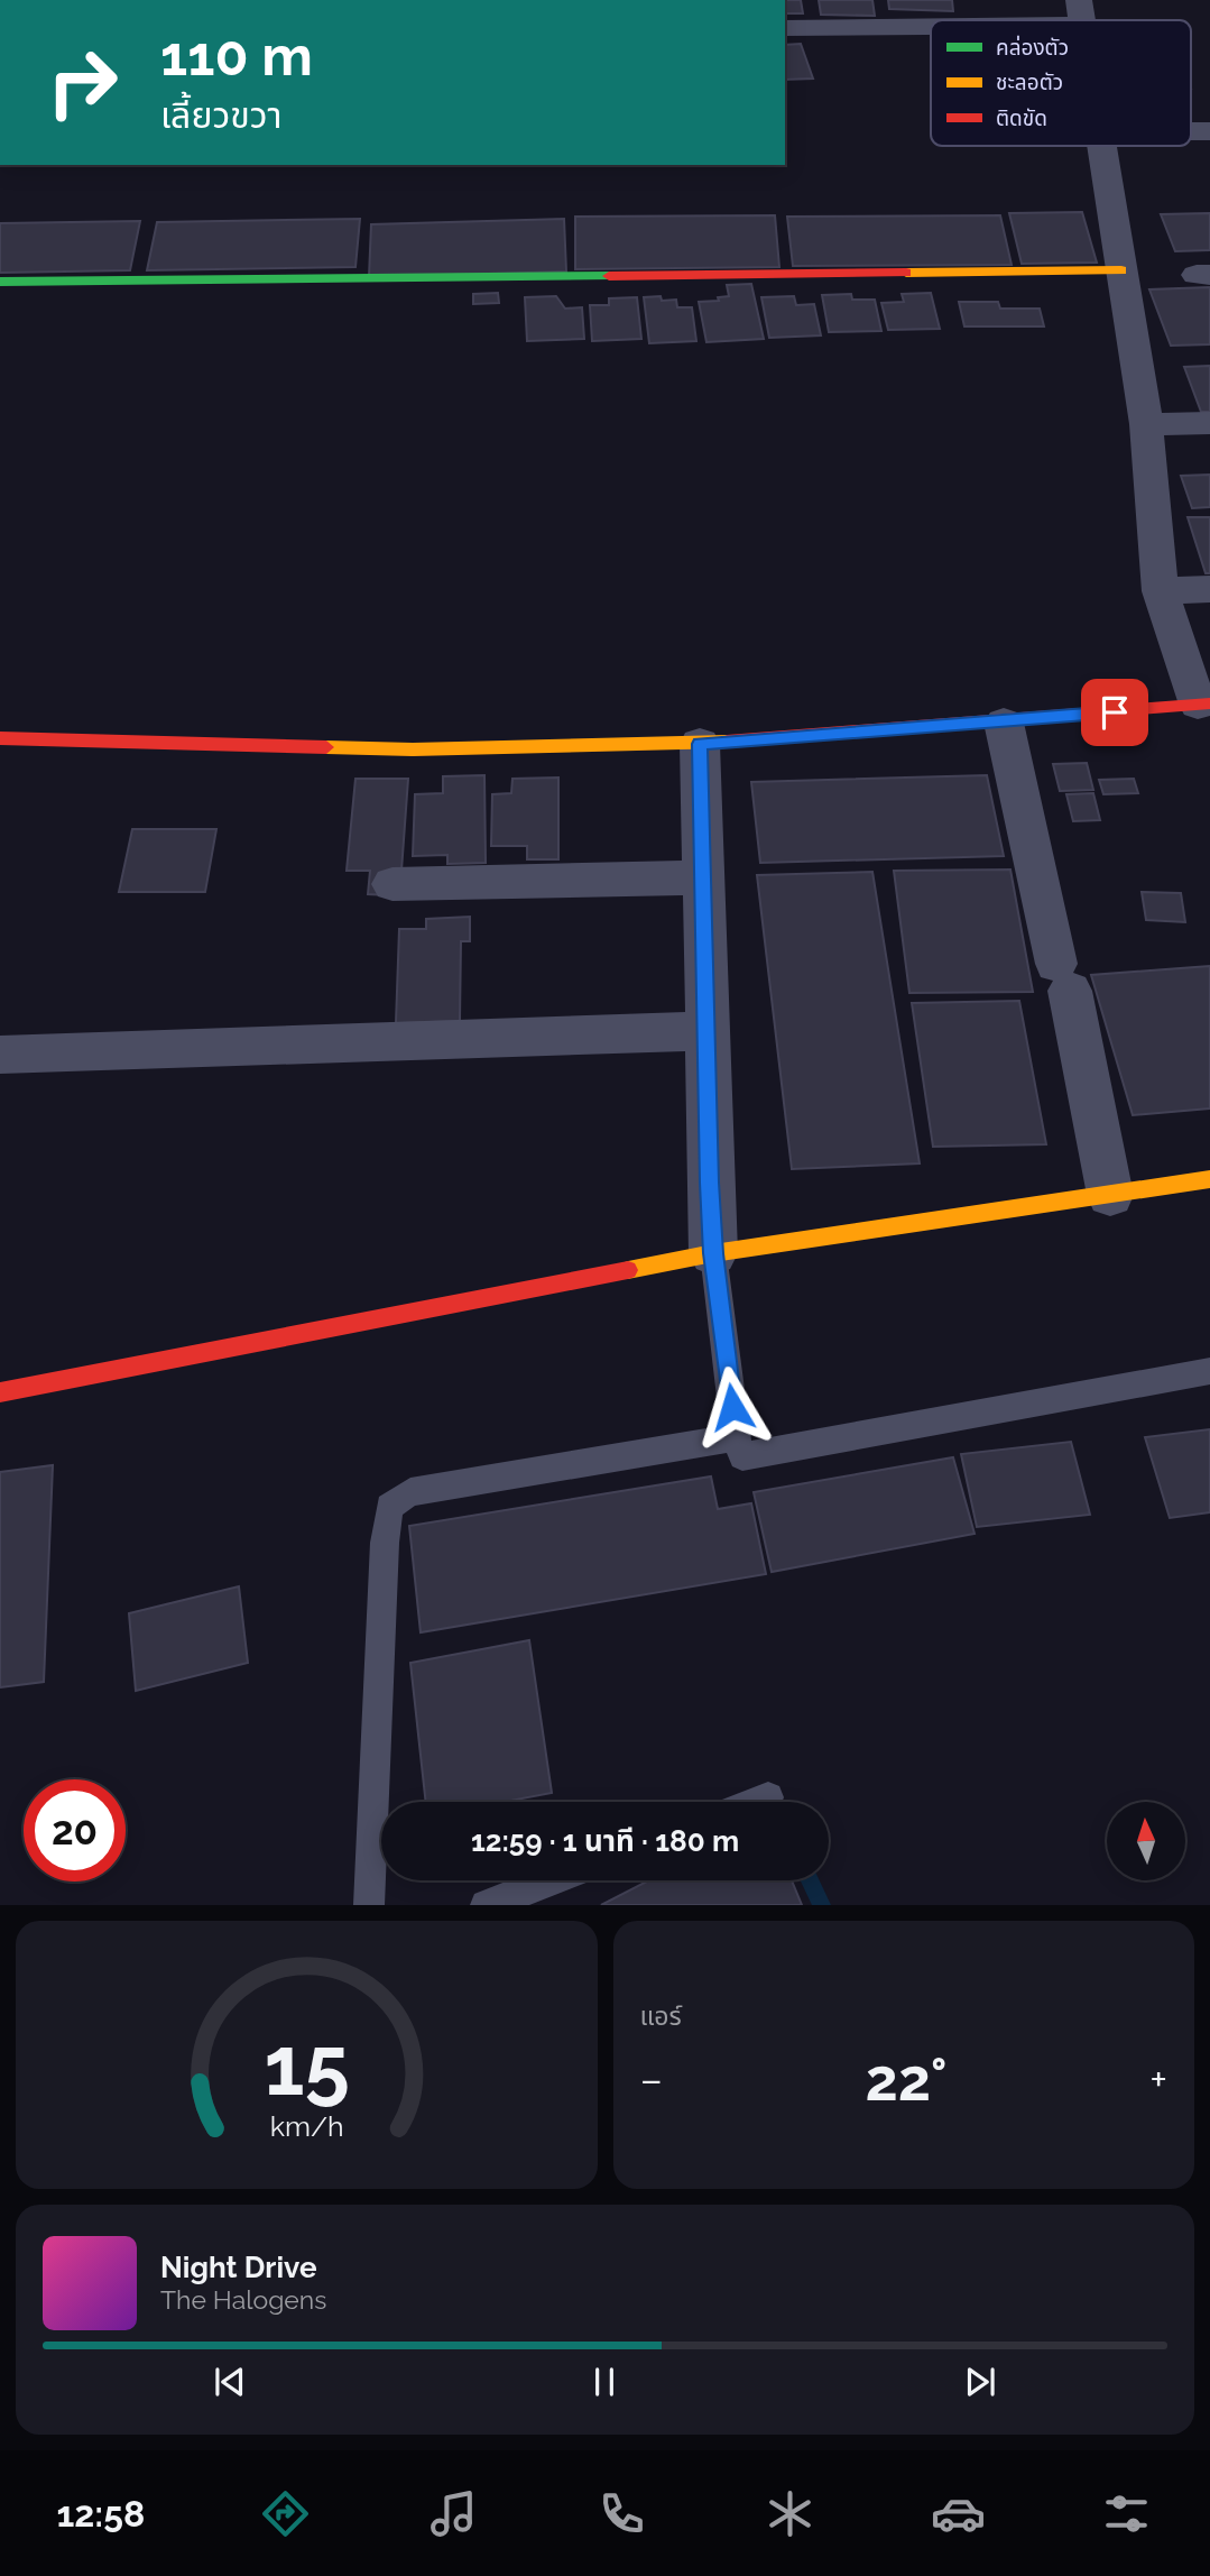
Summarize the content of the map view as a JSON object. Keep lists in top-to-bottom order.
{
  "legend": ["คล่องตัว", "ชะลอตัว", "ติดขัด"],
  "north": "top",
  "page": {
    "turn": ["110 m", "เลี้ยวขวา"],
    "limit": "20",
    "trip": "12:59 · 1 นาที · 180 m",
    "tile": "แอร์",
    "heat": ["−", "22°", "+"],
    "song": ["Night Drive", "The Halogens"],
    "tabs": "12:58",
    "gauge": ["15", "km/h"]
  }
}
